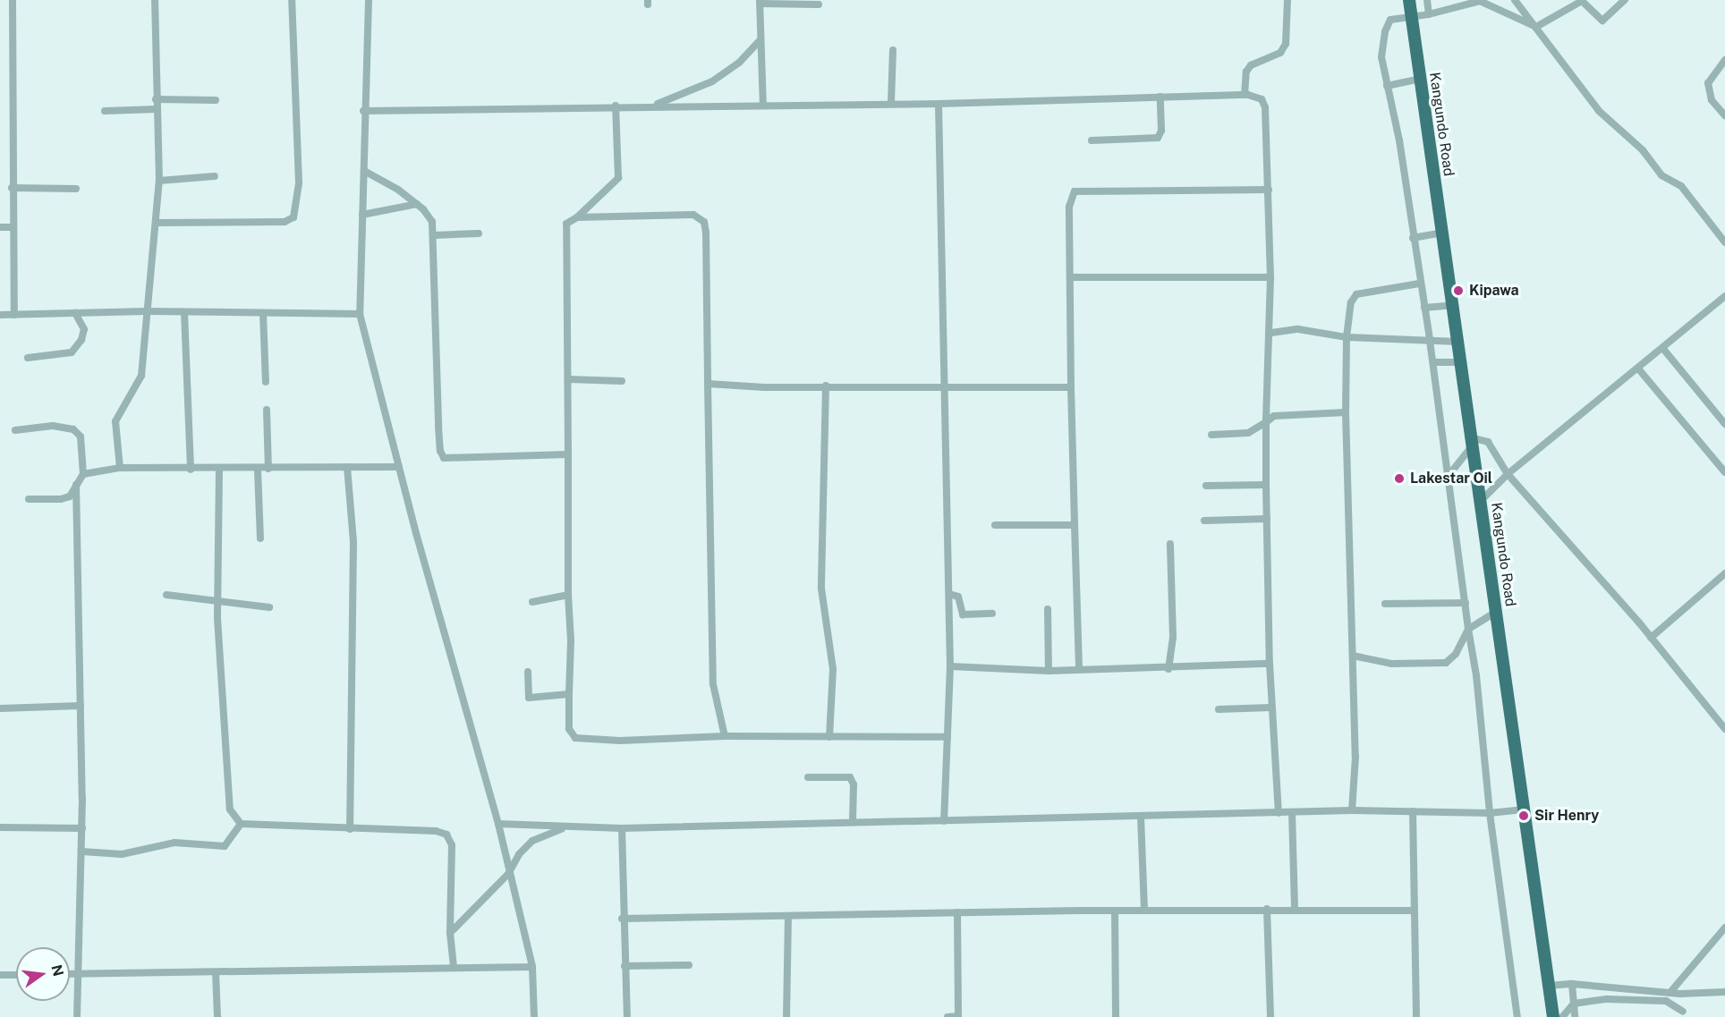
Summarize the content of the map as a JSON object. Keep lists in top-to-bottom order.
{
  "streets": {
    "highway": ["Kangundo Road"]
  },
  "places": ["Kipawa", "Lakestar Oil", "Sir Henry"],
  "north": "right"
}
